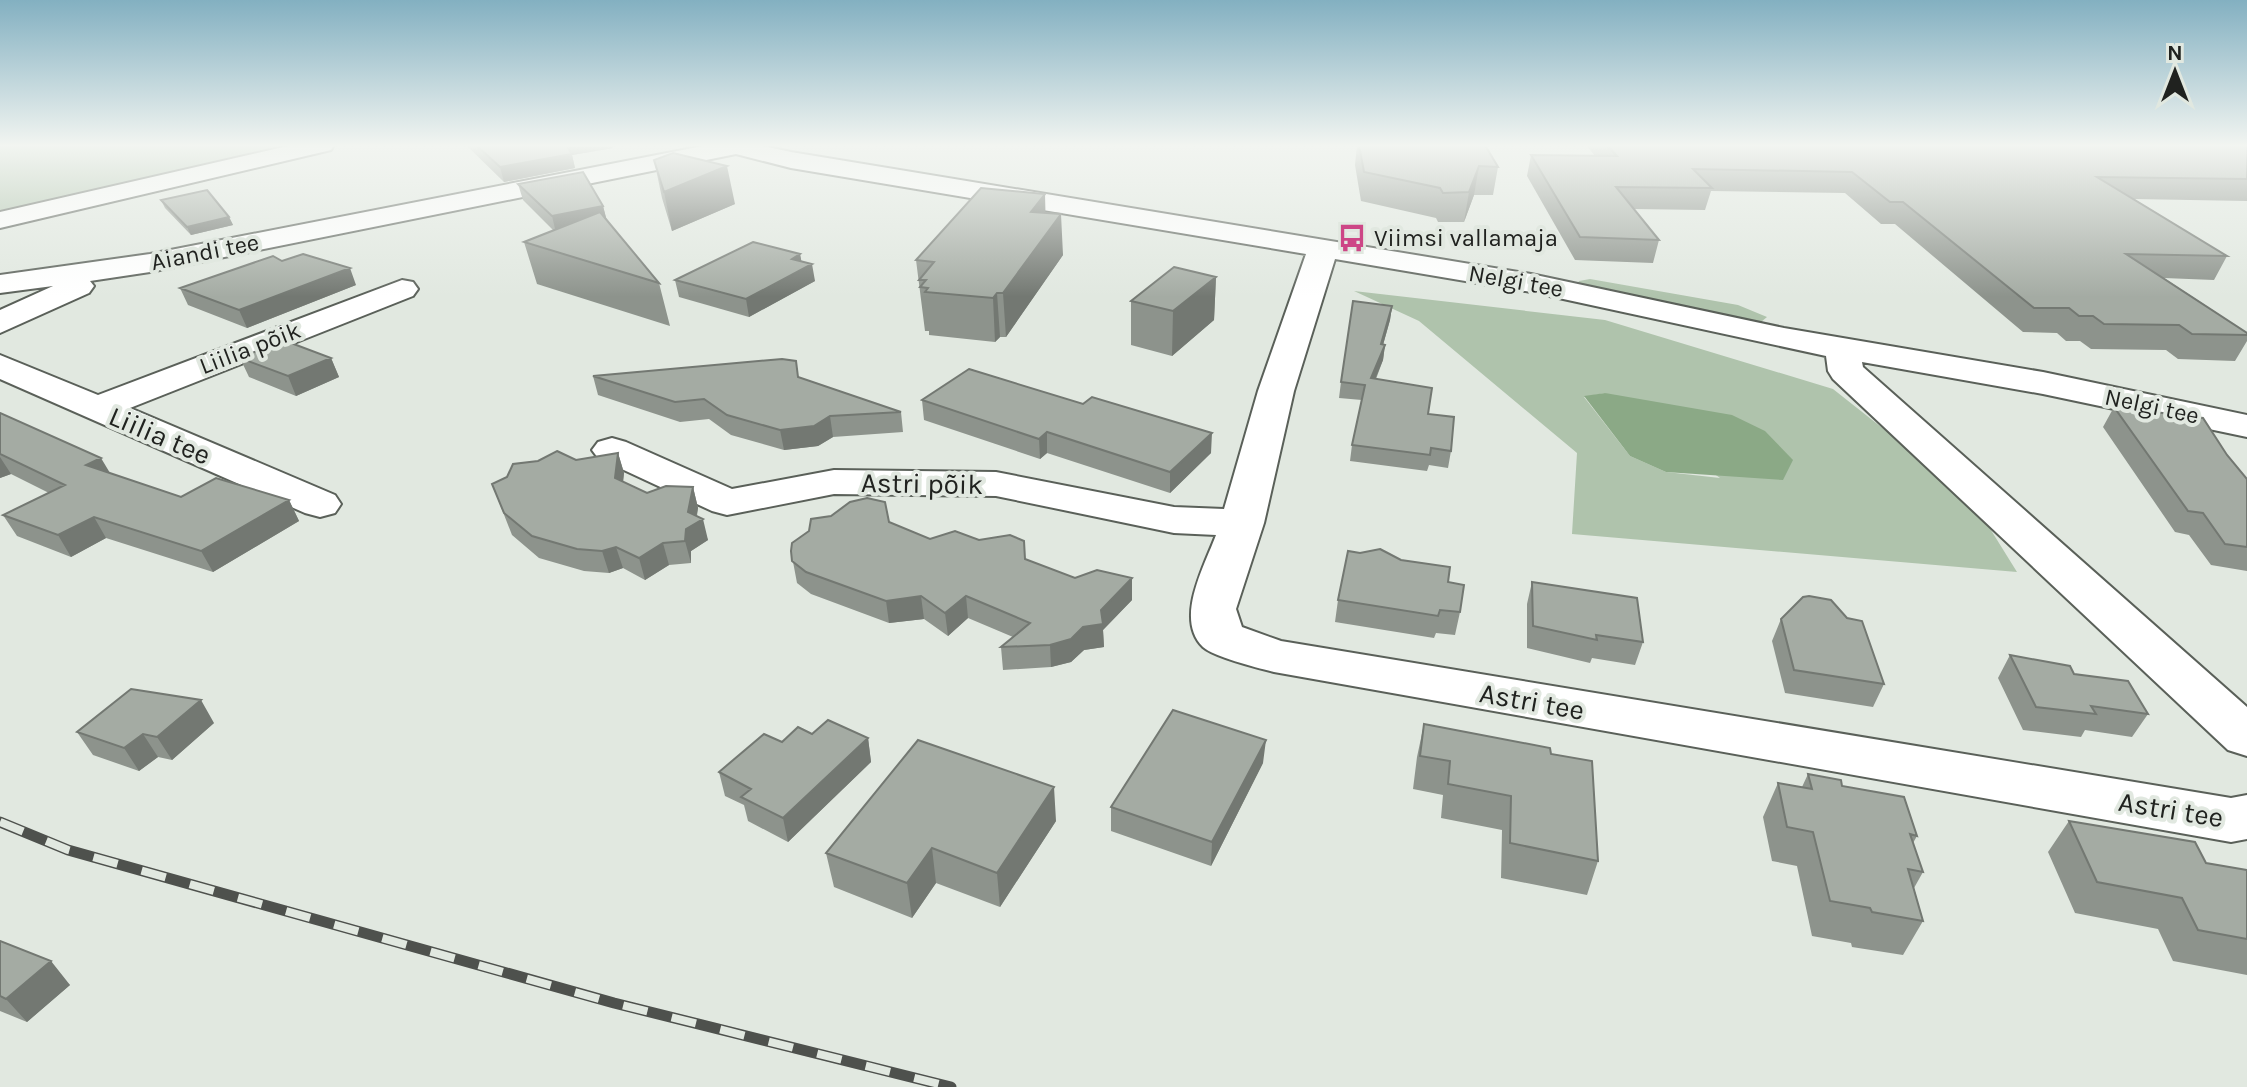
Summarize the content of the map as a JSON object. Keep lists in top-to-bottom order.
{
  "streets": {
    "street": [
      "Aiandi tee",
      "Nelgi tee",
      "Liilia põik",
      "Liilia tee",
      "Astri põik",
      "Astri tee"
    ]
  },
  "crossings": [
    ["Nelgi tee", "Astri tee"],
    ["Liilia põik", "Liilia tee"],
    ["Astri põik", "Astri tee"]
  ],
  "places": {
    "bus stop": ["Viimsi vallamaja"]
  },
  "north": "top"
}
